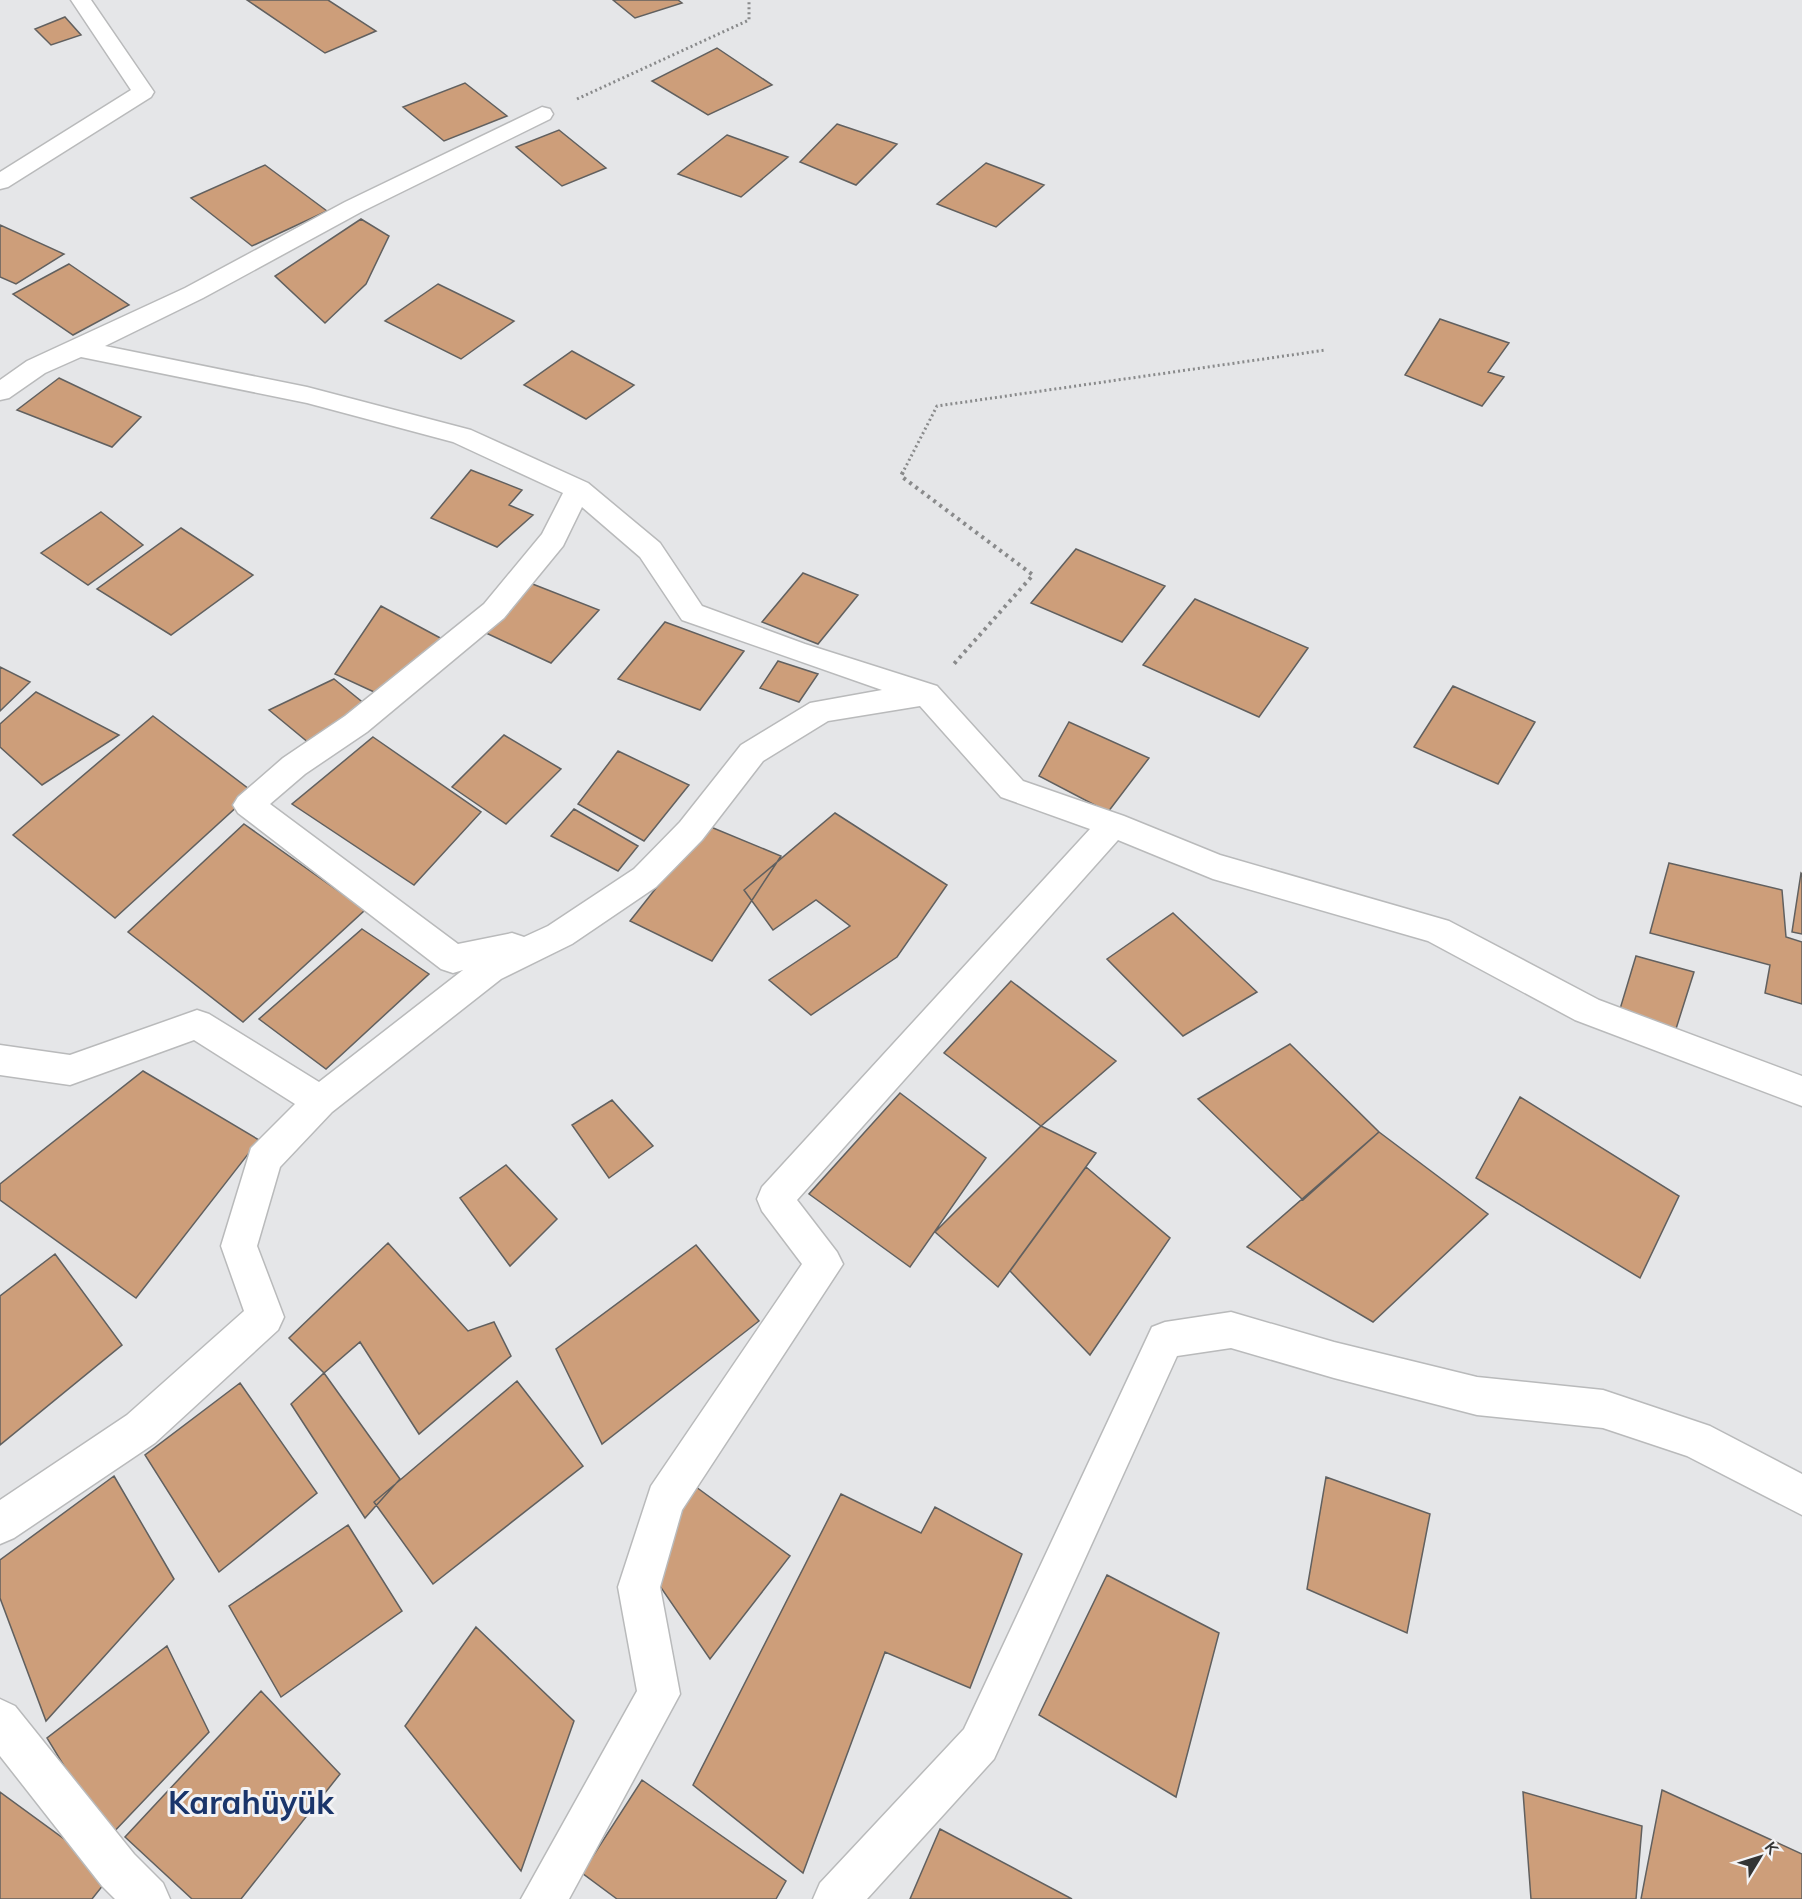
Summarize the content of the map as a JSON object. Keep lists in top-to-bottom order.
{
  "districts": ["Karahüyük"],
  "north": "top right"
}
